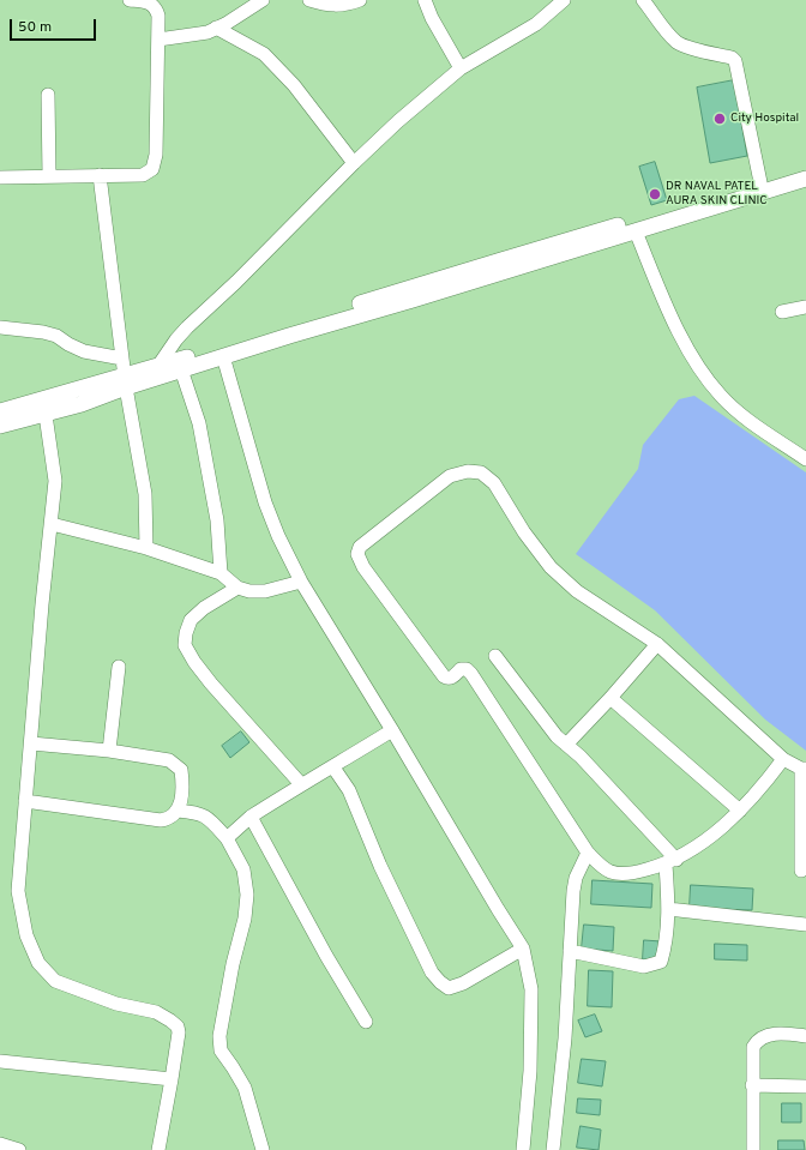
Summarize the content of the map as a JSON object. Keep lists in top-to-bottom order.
{
  "places": ["City Hospital", "DR NAVAL PATEL AURA SKIN CLINIC"],
  "scale_bar": "50 m"
}
